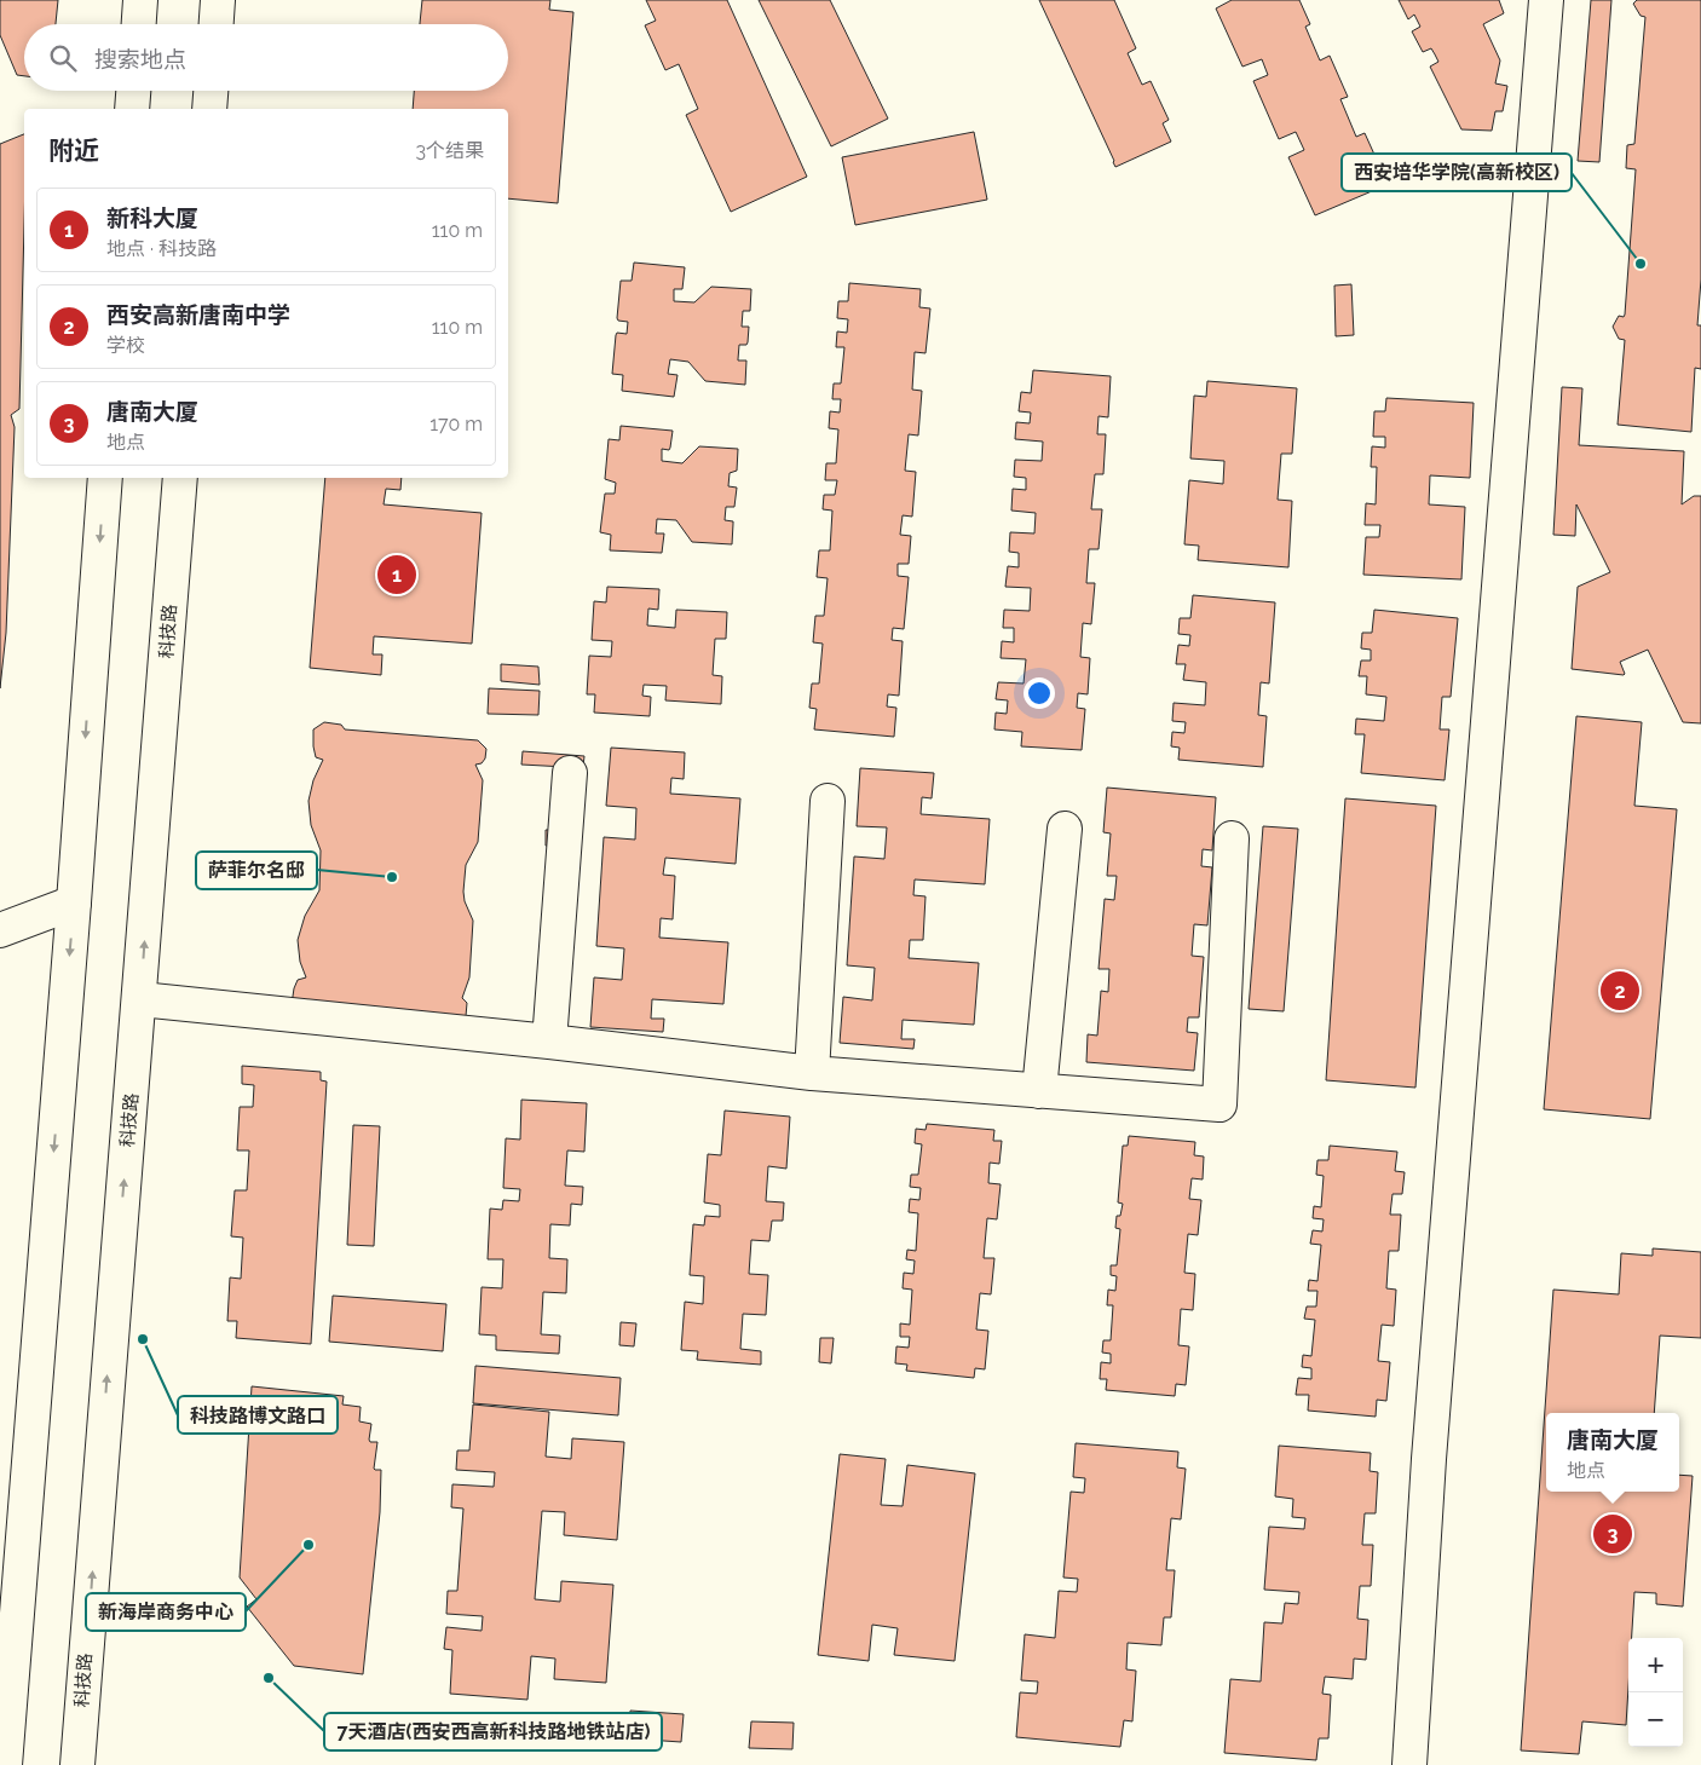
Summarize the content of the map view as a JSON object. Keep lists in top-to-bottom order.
{
  "streets": {
    "street": ["科技路"]
  },
  "places": [
    "西安培华学院(高新校区)",
    "萨菲尔名邸",
    "科技路博文路口",
    "新海岸商务中心",
    "7天酒店(西安西高新科技路地铁站店)"
  ],
  "page": {
    "search": "搜索地点",
    "heading": ["附近", "3个结果"],
    "list": [
      {
        "mark": "1",
        "name": "新科大厦",
        "note": "地点 · 科技路",
        "value": "110 m"
      },
      {
        "mark": "2",
        "name": "西安高新唐南中学",
        "note": "学校",
        "value": "110 m"
      },
      {
        "mark": "3",
        "name": "唐南大厦",
        "note": "地点",
        "value": "170 m"
      }
    ],
    "pins": ["1", "2", "3"],
    "popup": ["唐南大厦", "地点"],
    "map_buttons": ["+", "−"]
  }
}
